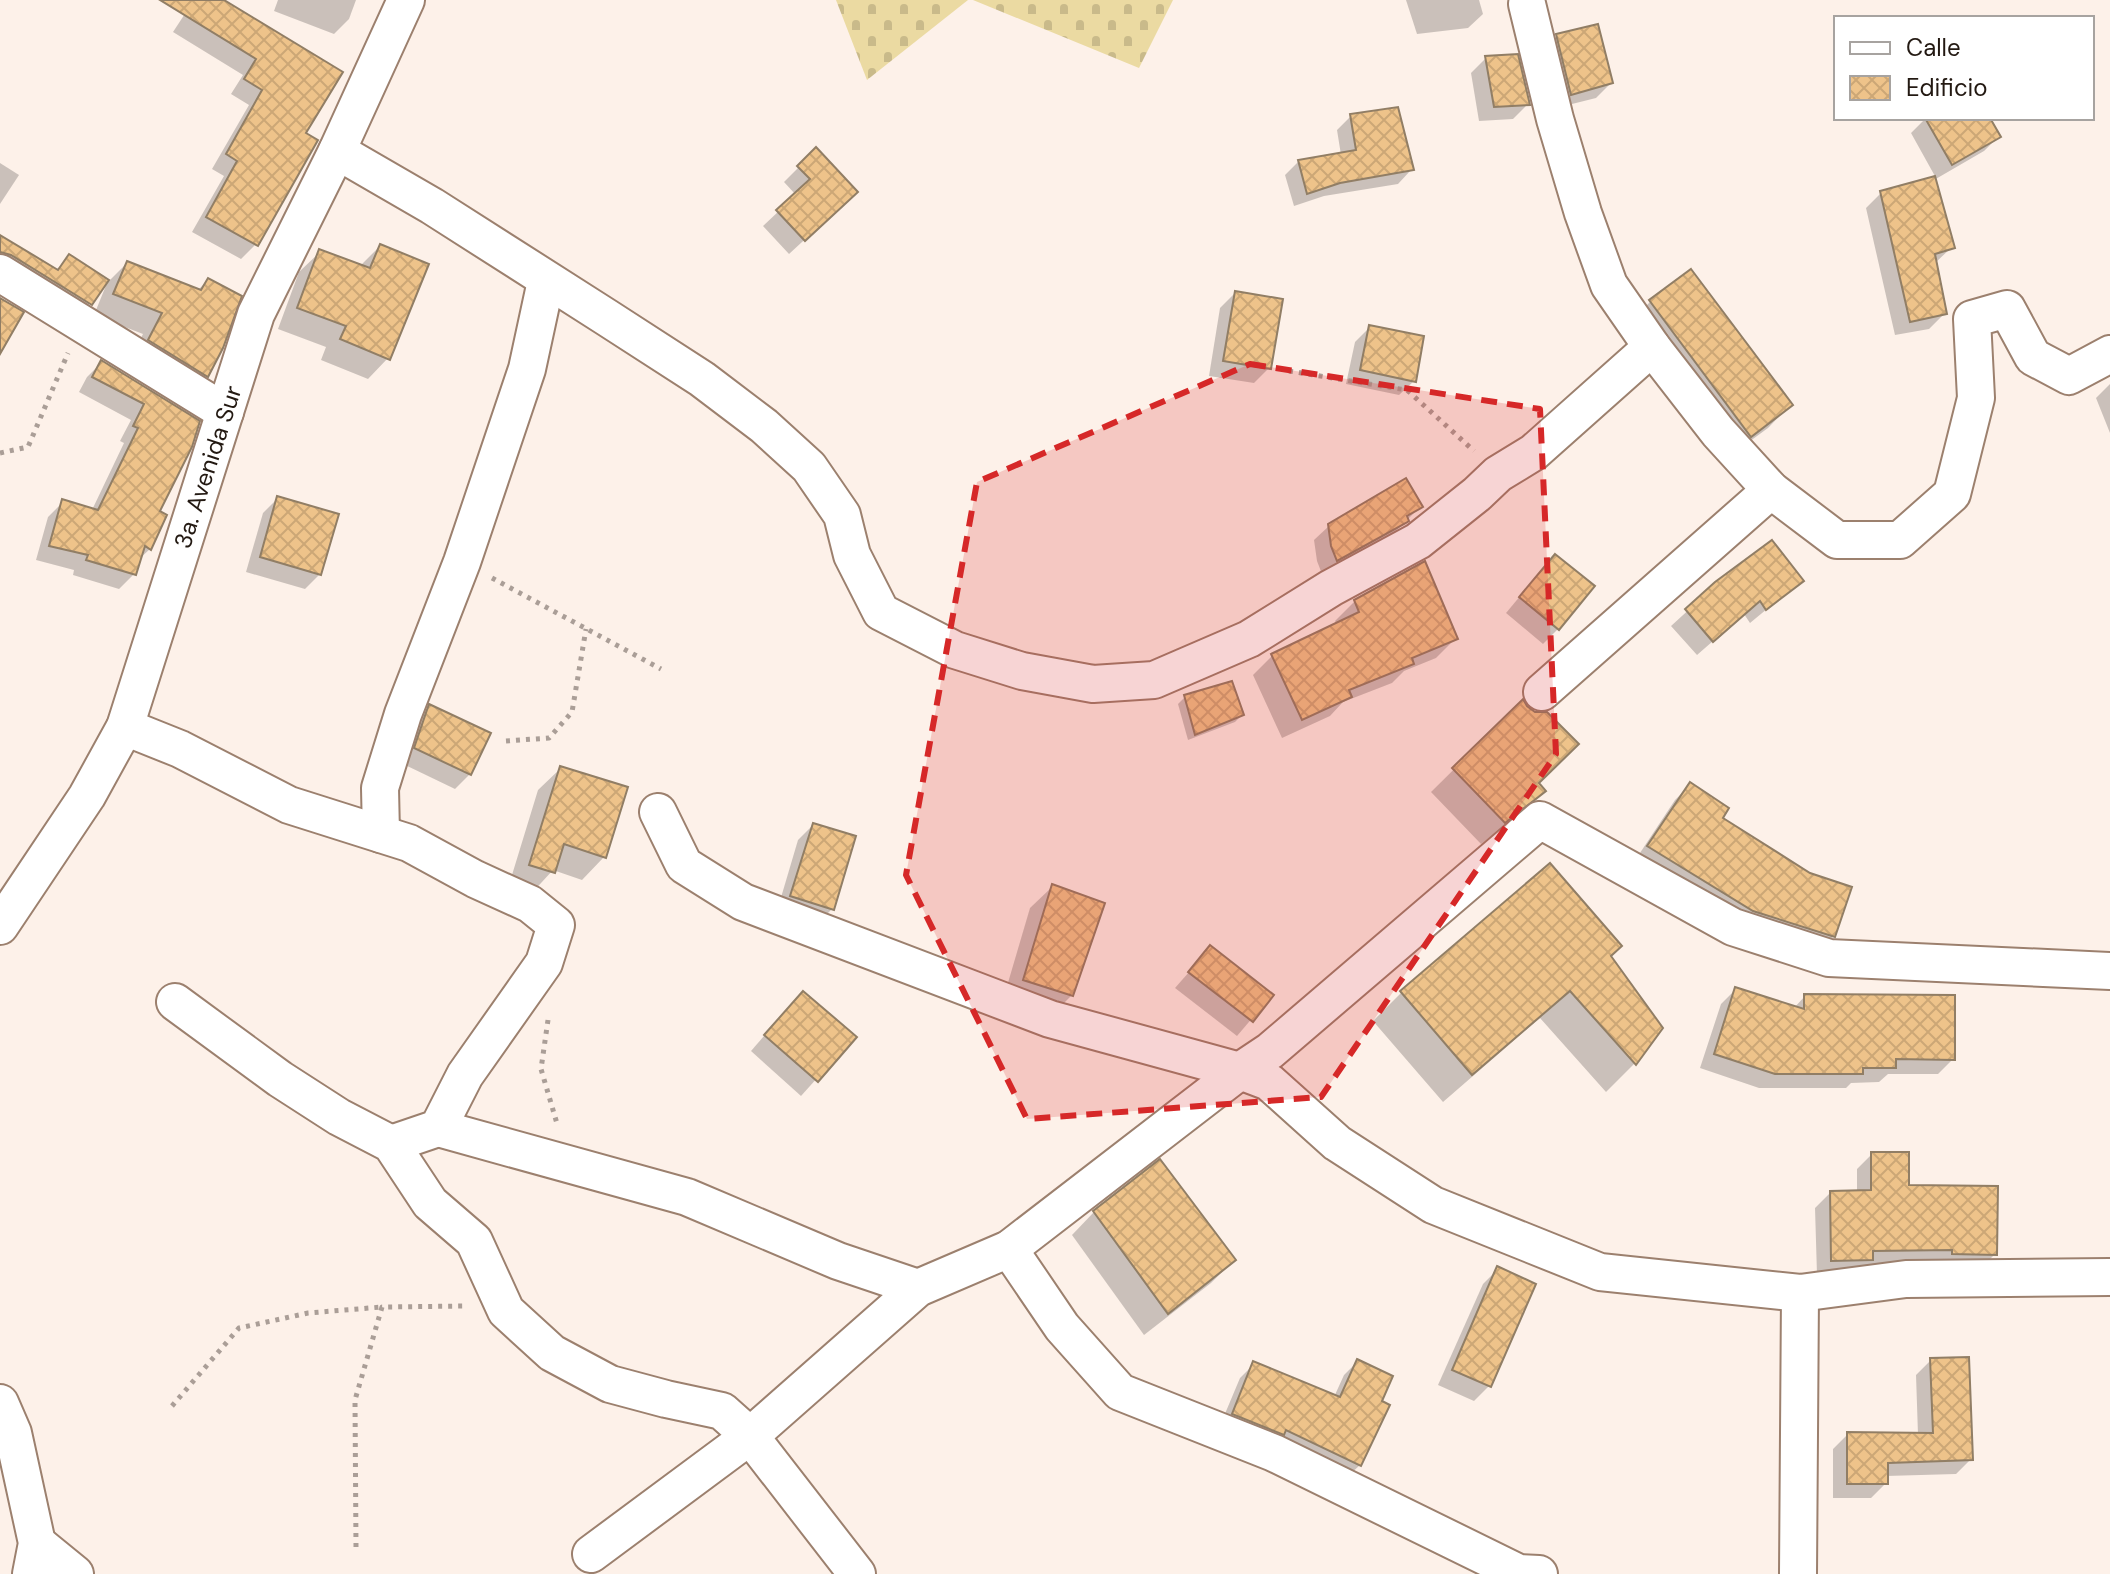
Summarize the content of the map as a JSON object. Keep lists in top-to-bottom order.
{
  "streets": {
    "street": ["3a. Avenida Sur"]
  },
  "legend": ["Calle", "Edificio"]
}
